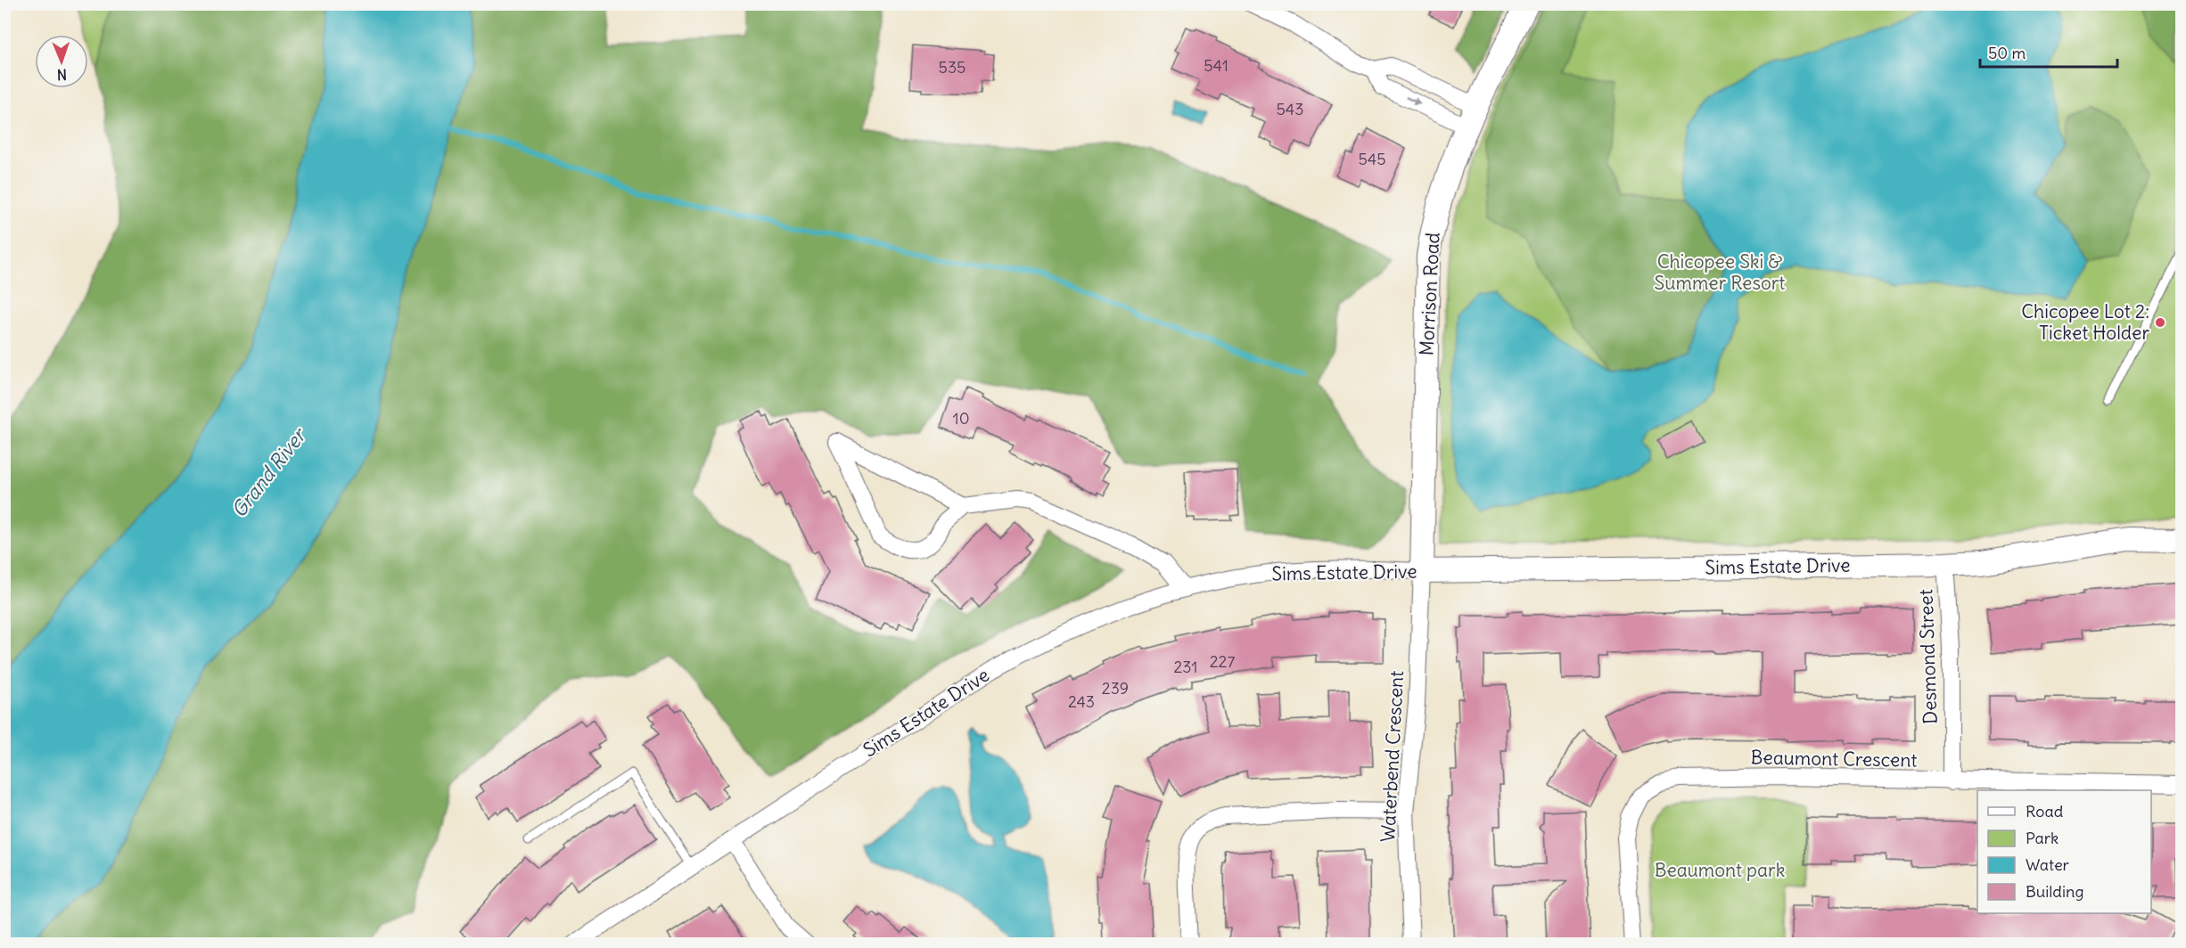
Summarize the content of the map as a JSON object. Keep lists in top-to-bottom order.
{
  "streets": {
    "street": [
      "Morrison Road",
      "Sims Estate Drive",
      "Desmond Street",
      "Waterbend Crescent",
      "Beaumont Crescent"
    ]
  },
  "crossings": [
    ["Morrison Road", "Sims Estate Drive"],
    ["Morrison Road", "Waterbend Crescent"],
    ["Sims Estate Drive", "Desmond Street"],
    ["Sims Estate Drive", "Waterbend Crescent"],
    ["Desmond Street", "Beaumont Crescent"]
  ],
  "water": ["Grand River"],
  "parks": ["Chicopee Ski & Summer Resort", "Beaumont park"],
  "places": ["Chicopee Lot 2: Ticket Holder"],
  "house_numbers": [
    "541",
    "535",
    "543",
    "545",
    "10",
    "227",
    "231",
    "239",
    "243"
  ],
  "legend": [
    "Road",
    "Park",
    "Water",
    "Building"
  ],
  "scale_bar": "50 m",
  "north": "bottom"
}
